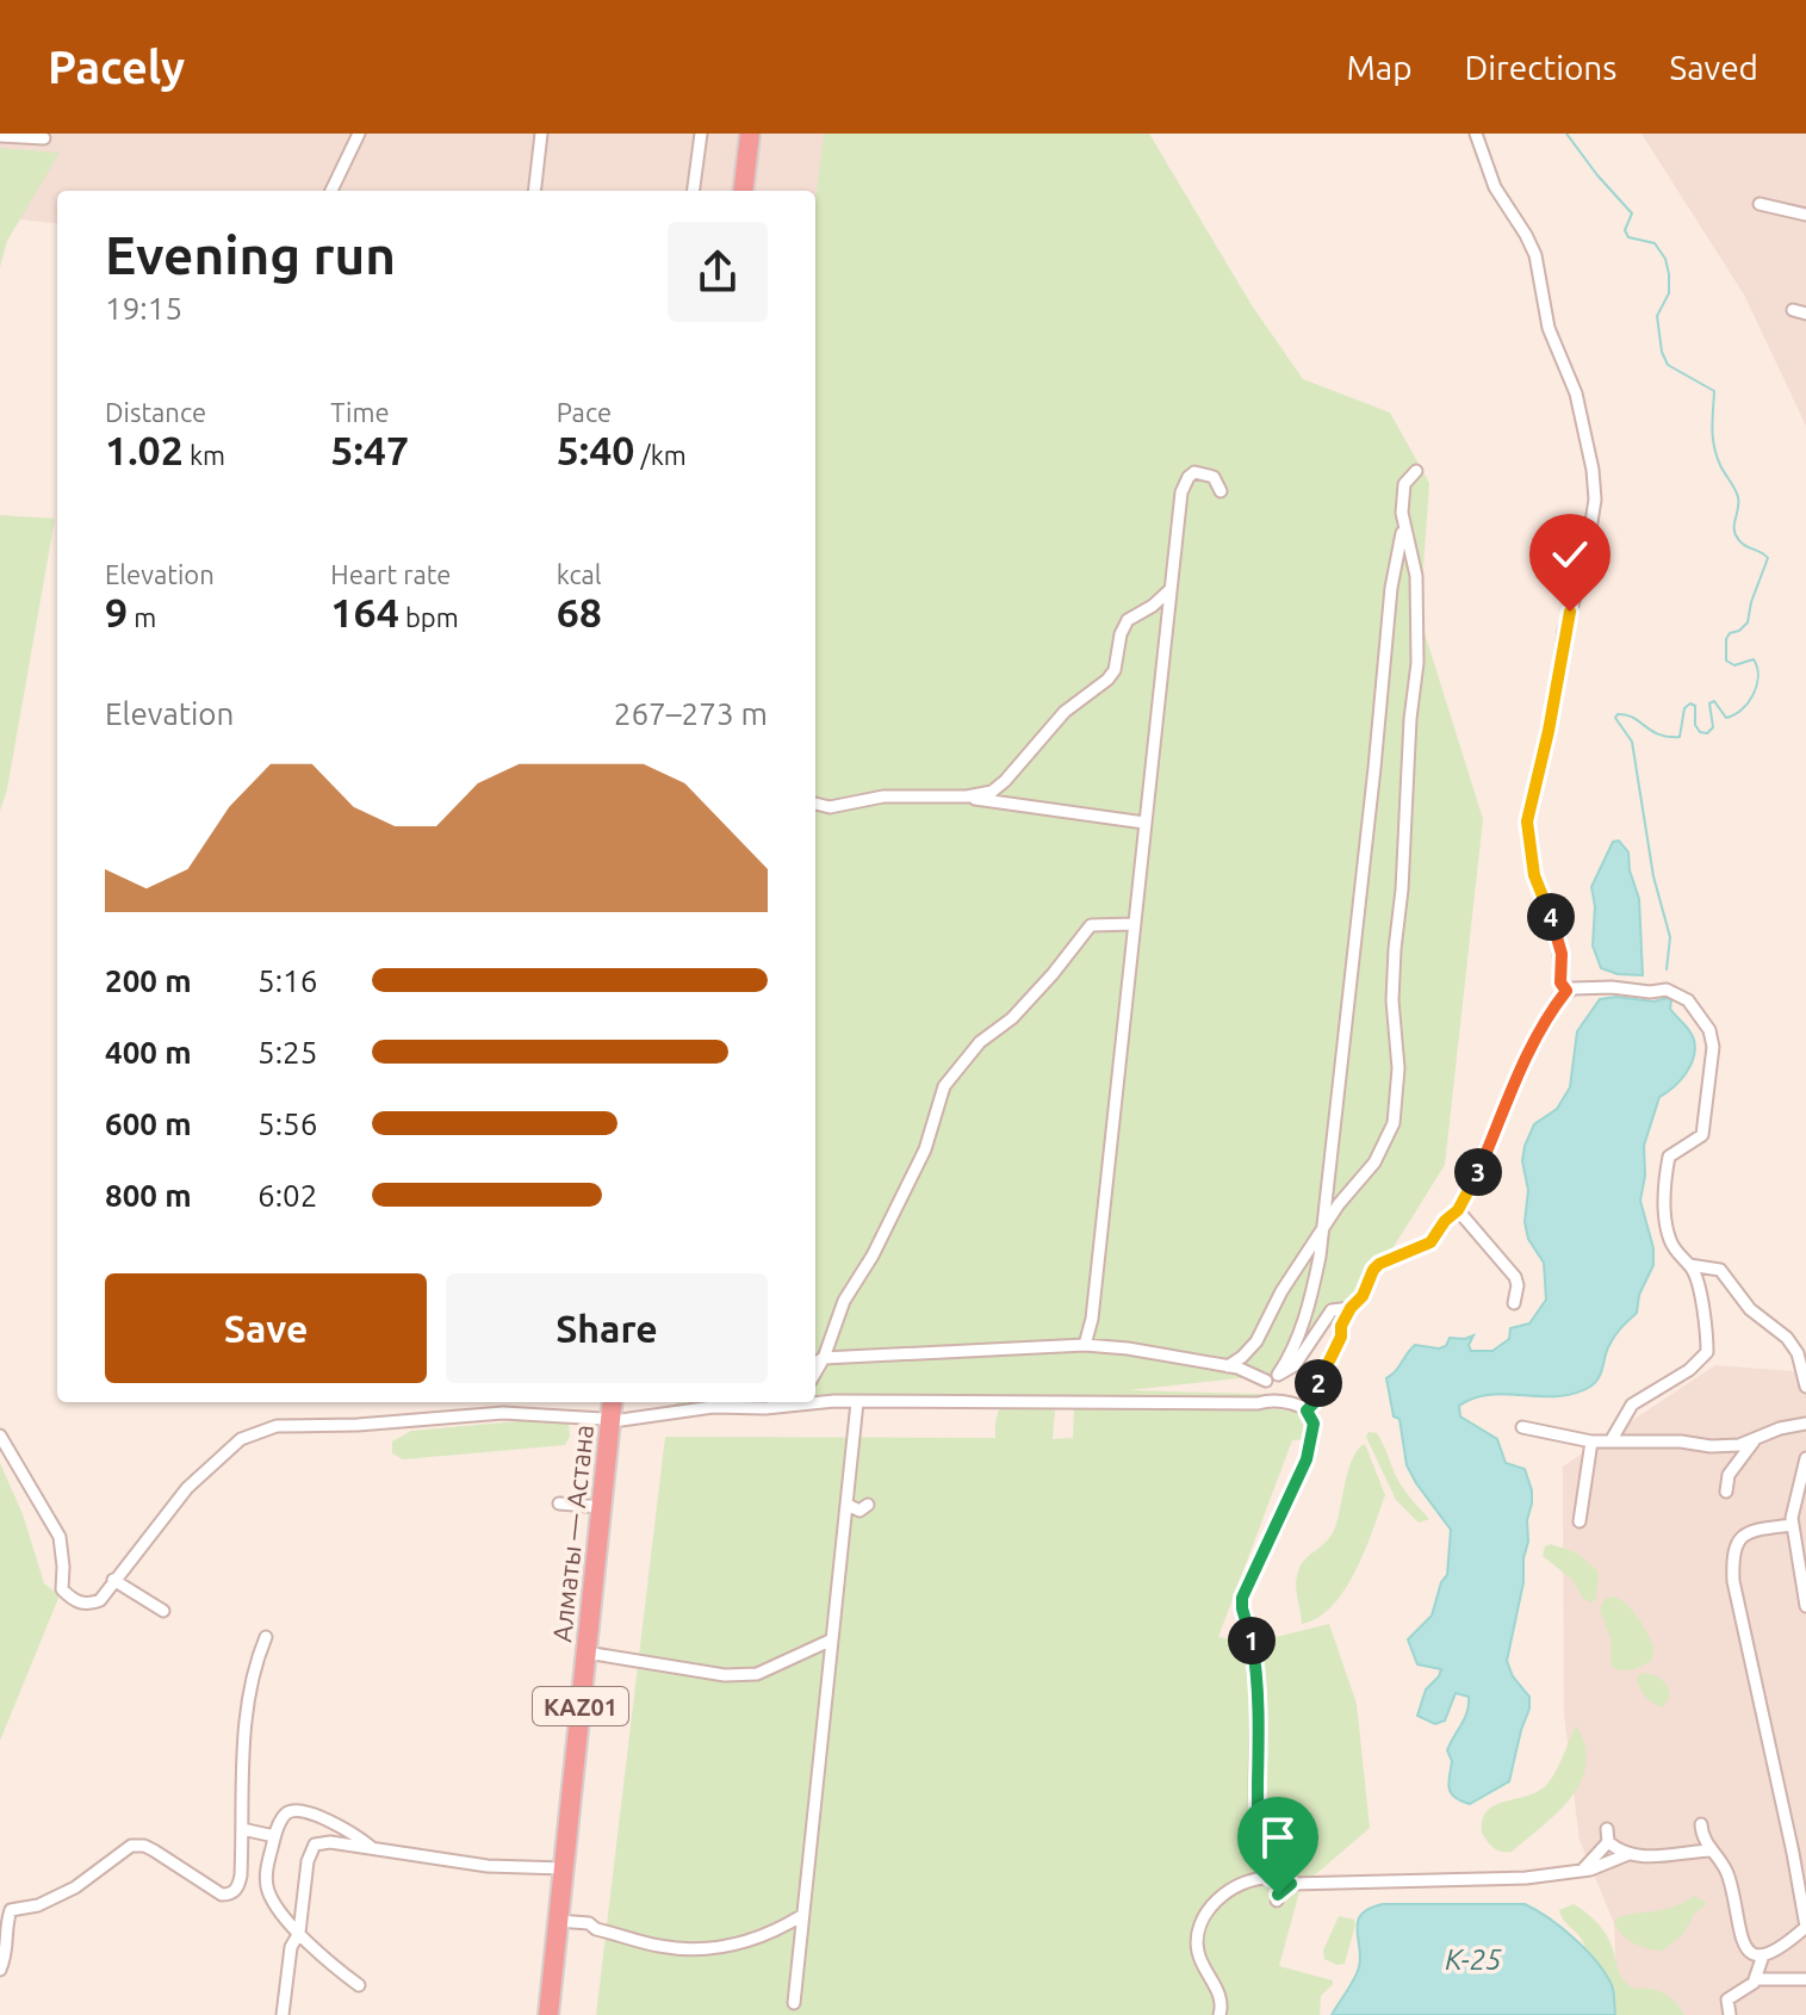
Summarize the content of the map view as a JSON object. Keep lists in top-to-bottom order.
{
  "streets": {
    "highway": ["Алматы — Астана", "KАZ01"]
  },
  "water": ["К-25"],
  "page": {
    "header": "Pacely",
    "nav": ["Map", "Directions", "Saved"],
    "heading": ["Evening run", "19:15"],
    "stats": [
      ["Distance", "1.02 km"],
      ["Time", "5:47"],
      ["Pace", "5:40 /km"],
      ["Elevation", "9 m"],
      ["Heart rate", "164 bpm"],
      ["kcal", "68"]
    ],
    "chart": ["Elevation", "267–273 m"],
    "pins": [
      "4",
      "3",
      "2",
      "1"
    ],
    "list": [
      {
        "name": "200 m",
        "note": "5:16"
      },
      {
        "name": "400 m",
        "note": "5:25"
      },
      {
        "name": "600 m",
        "note": "5:56"
      },
      {
        "name": "800 m",
        "note": "6:02"
      }
    ],
    "buttons": ["Save", "Share"]
  }
}
